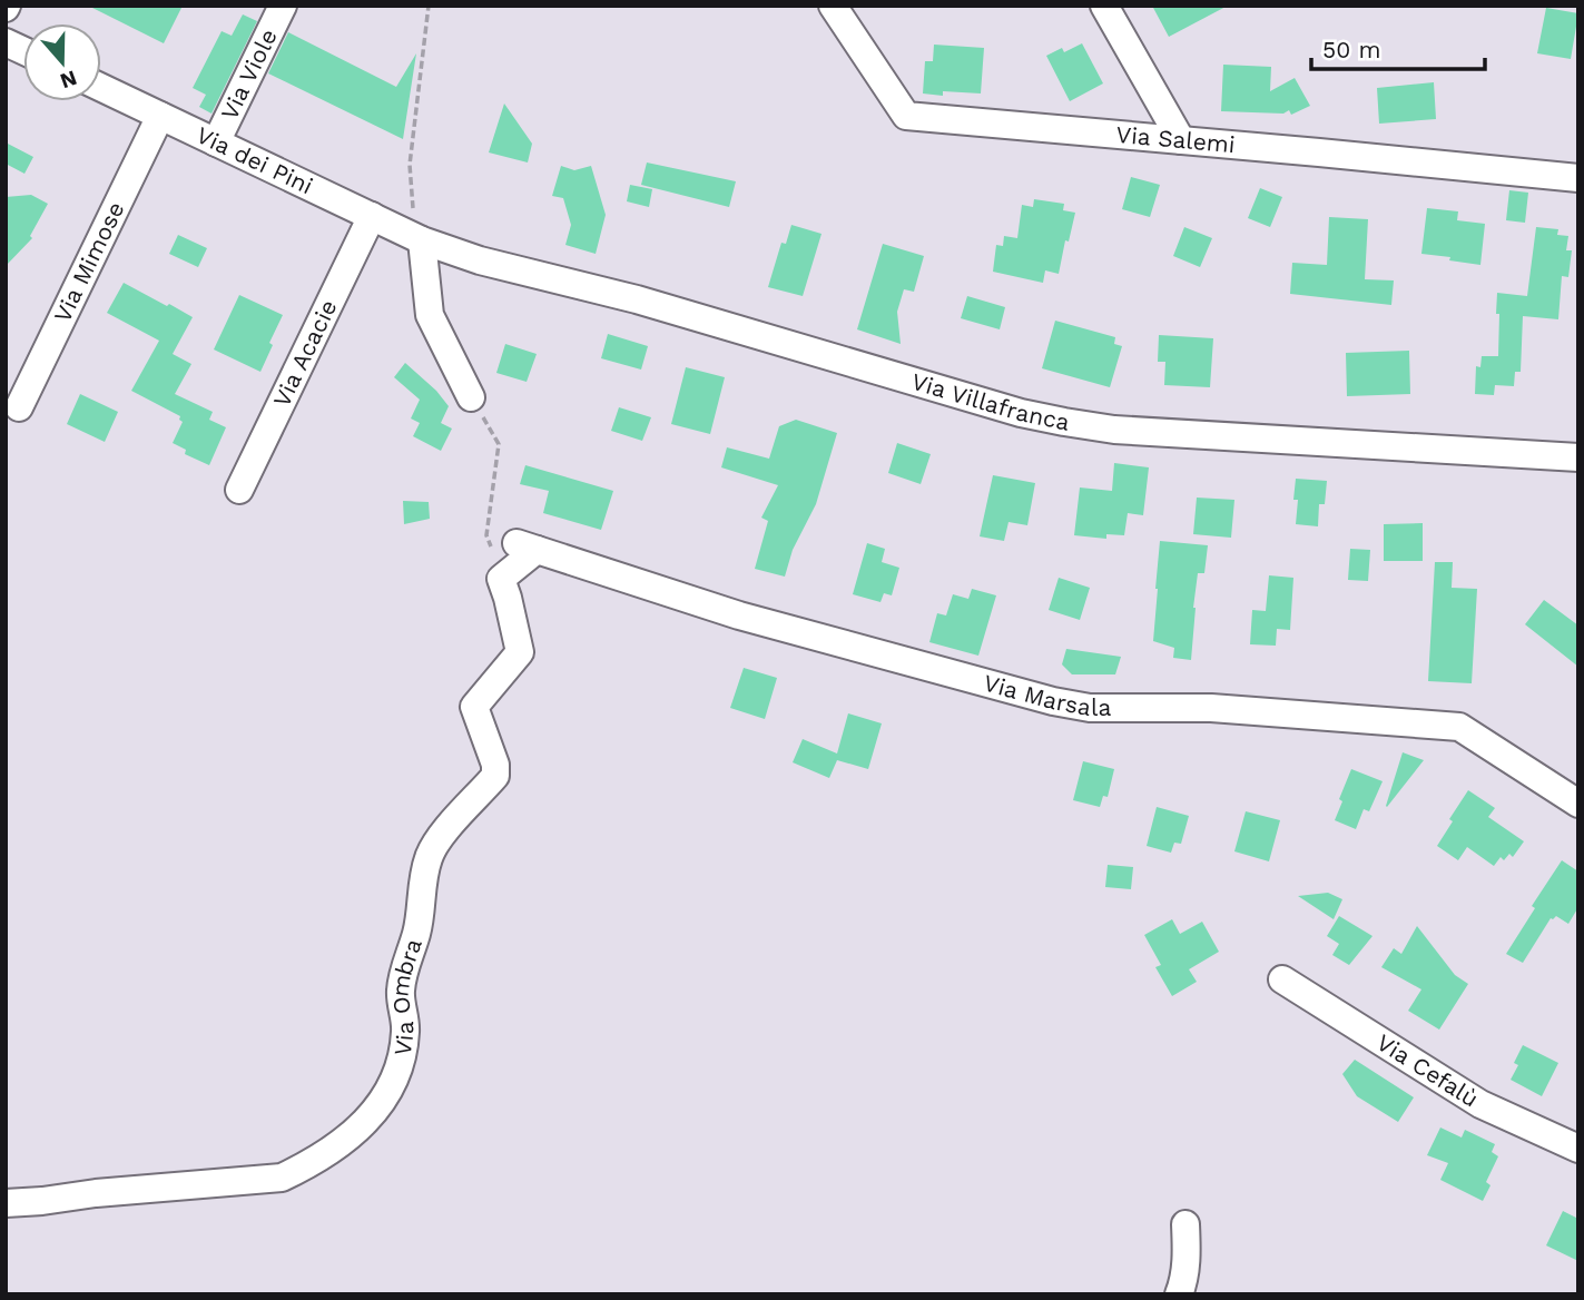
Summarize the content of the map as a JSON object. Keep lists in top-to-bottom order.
{
  "streets": {
    "street": [
      "Via Viole",
      "Via Salemi",
      "Via dei Pini",
      "Via Mimose",
      "Via Acacie",
      "Via Villafranca",
      "Via Marsala",
      "Via Ombra",
      "Via Cefalù"
    ]
  },
  "crossings": [
    ["Via Viole", "Via dei Pini"],
    ["Via dei Pini", "Via Mimose"],
    ["Via dei Pini", "Via Acacie"],
    ["Via dei Pini", "Via Villafranca"],
    ["Via Marsala", "Via Ombra"]
  ],
  "scale_bar": "50 m",
  "north": "bottom"
}
